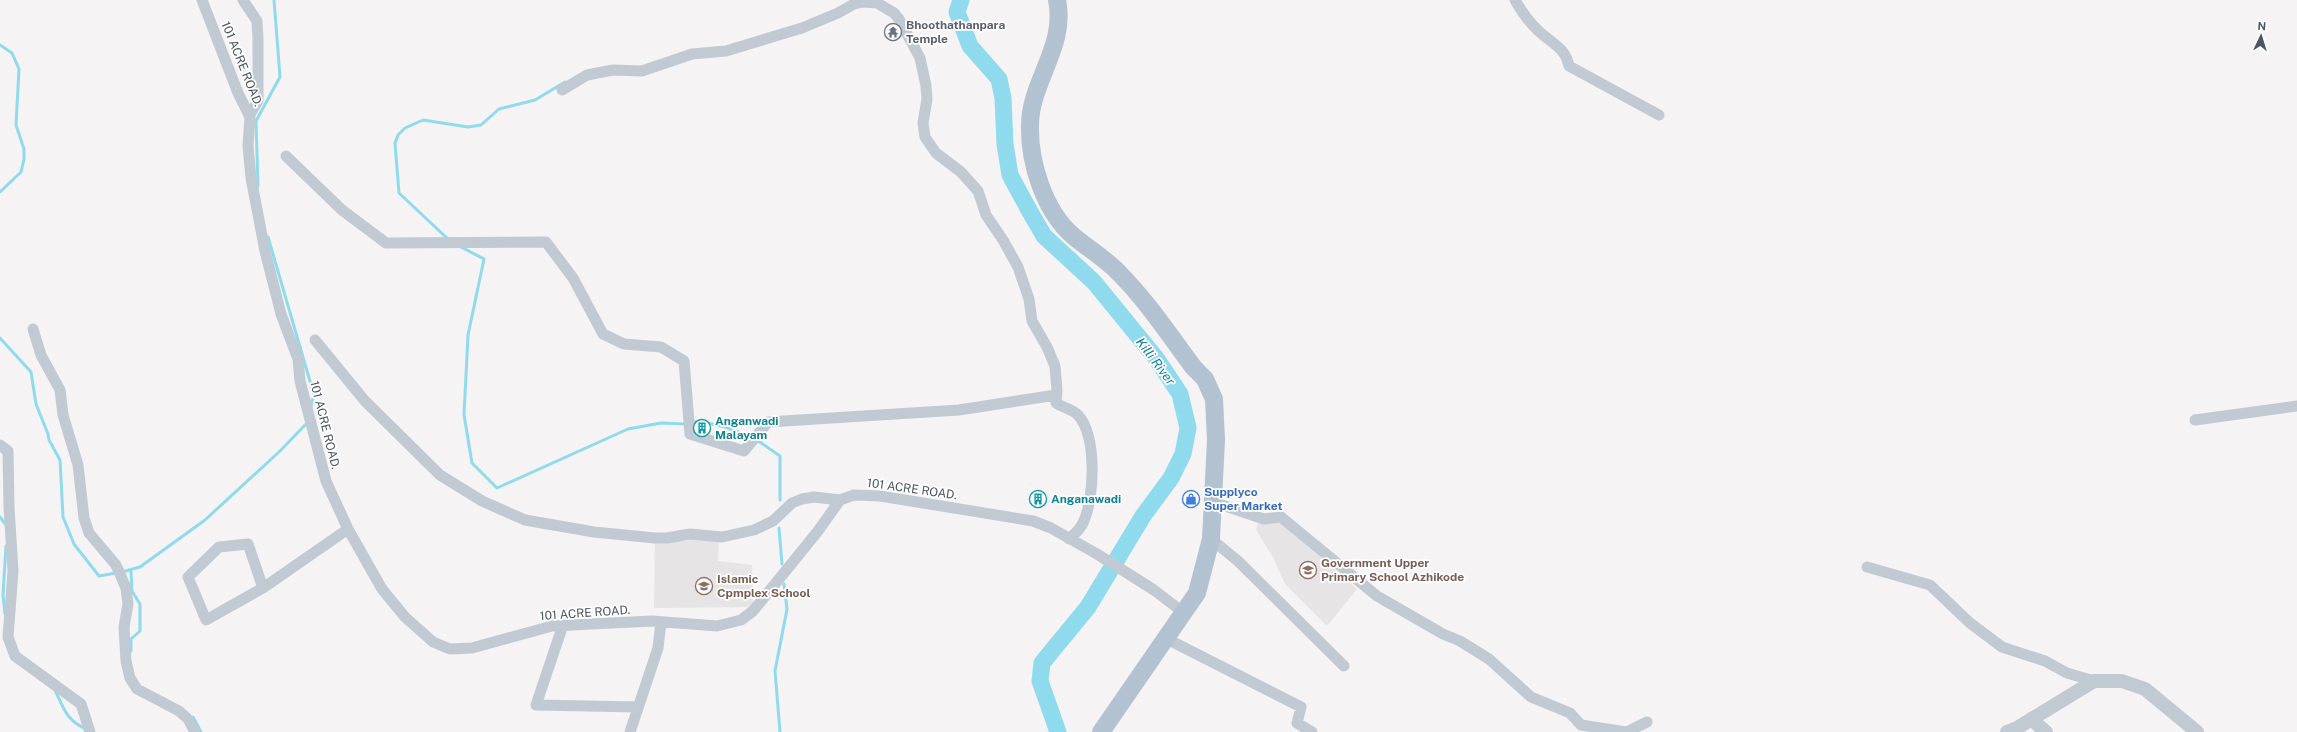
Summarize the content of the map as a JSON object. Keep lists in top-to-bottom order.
{
  "streets": {
    "street": ["101 ACRE ROAD."]
  },
  "water": ["Killi River"],
  "places": {
    "temple": ["Bhoothathanpara Temple"],
    "building": ["Anganwadi Malayam", "Anganawadi"],
    "shop": ["Supplyco Super Market"],
    "school or university": ["Government Upper Primary School Azhikode", "Islamic Cpmplex School"]
  },
  "north": "top"
}
